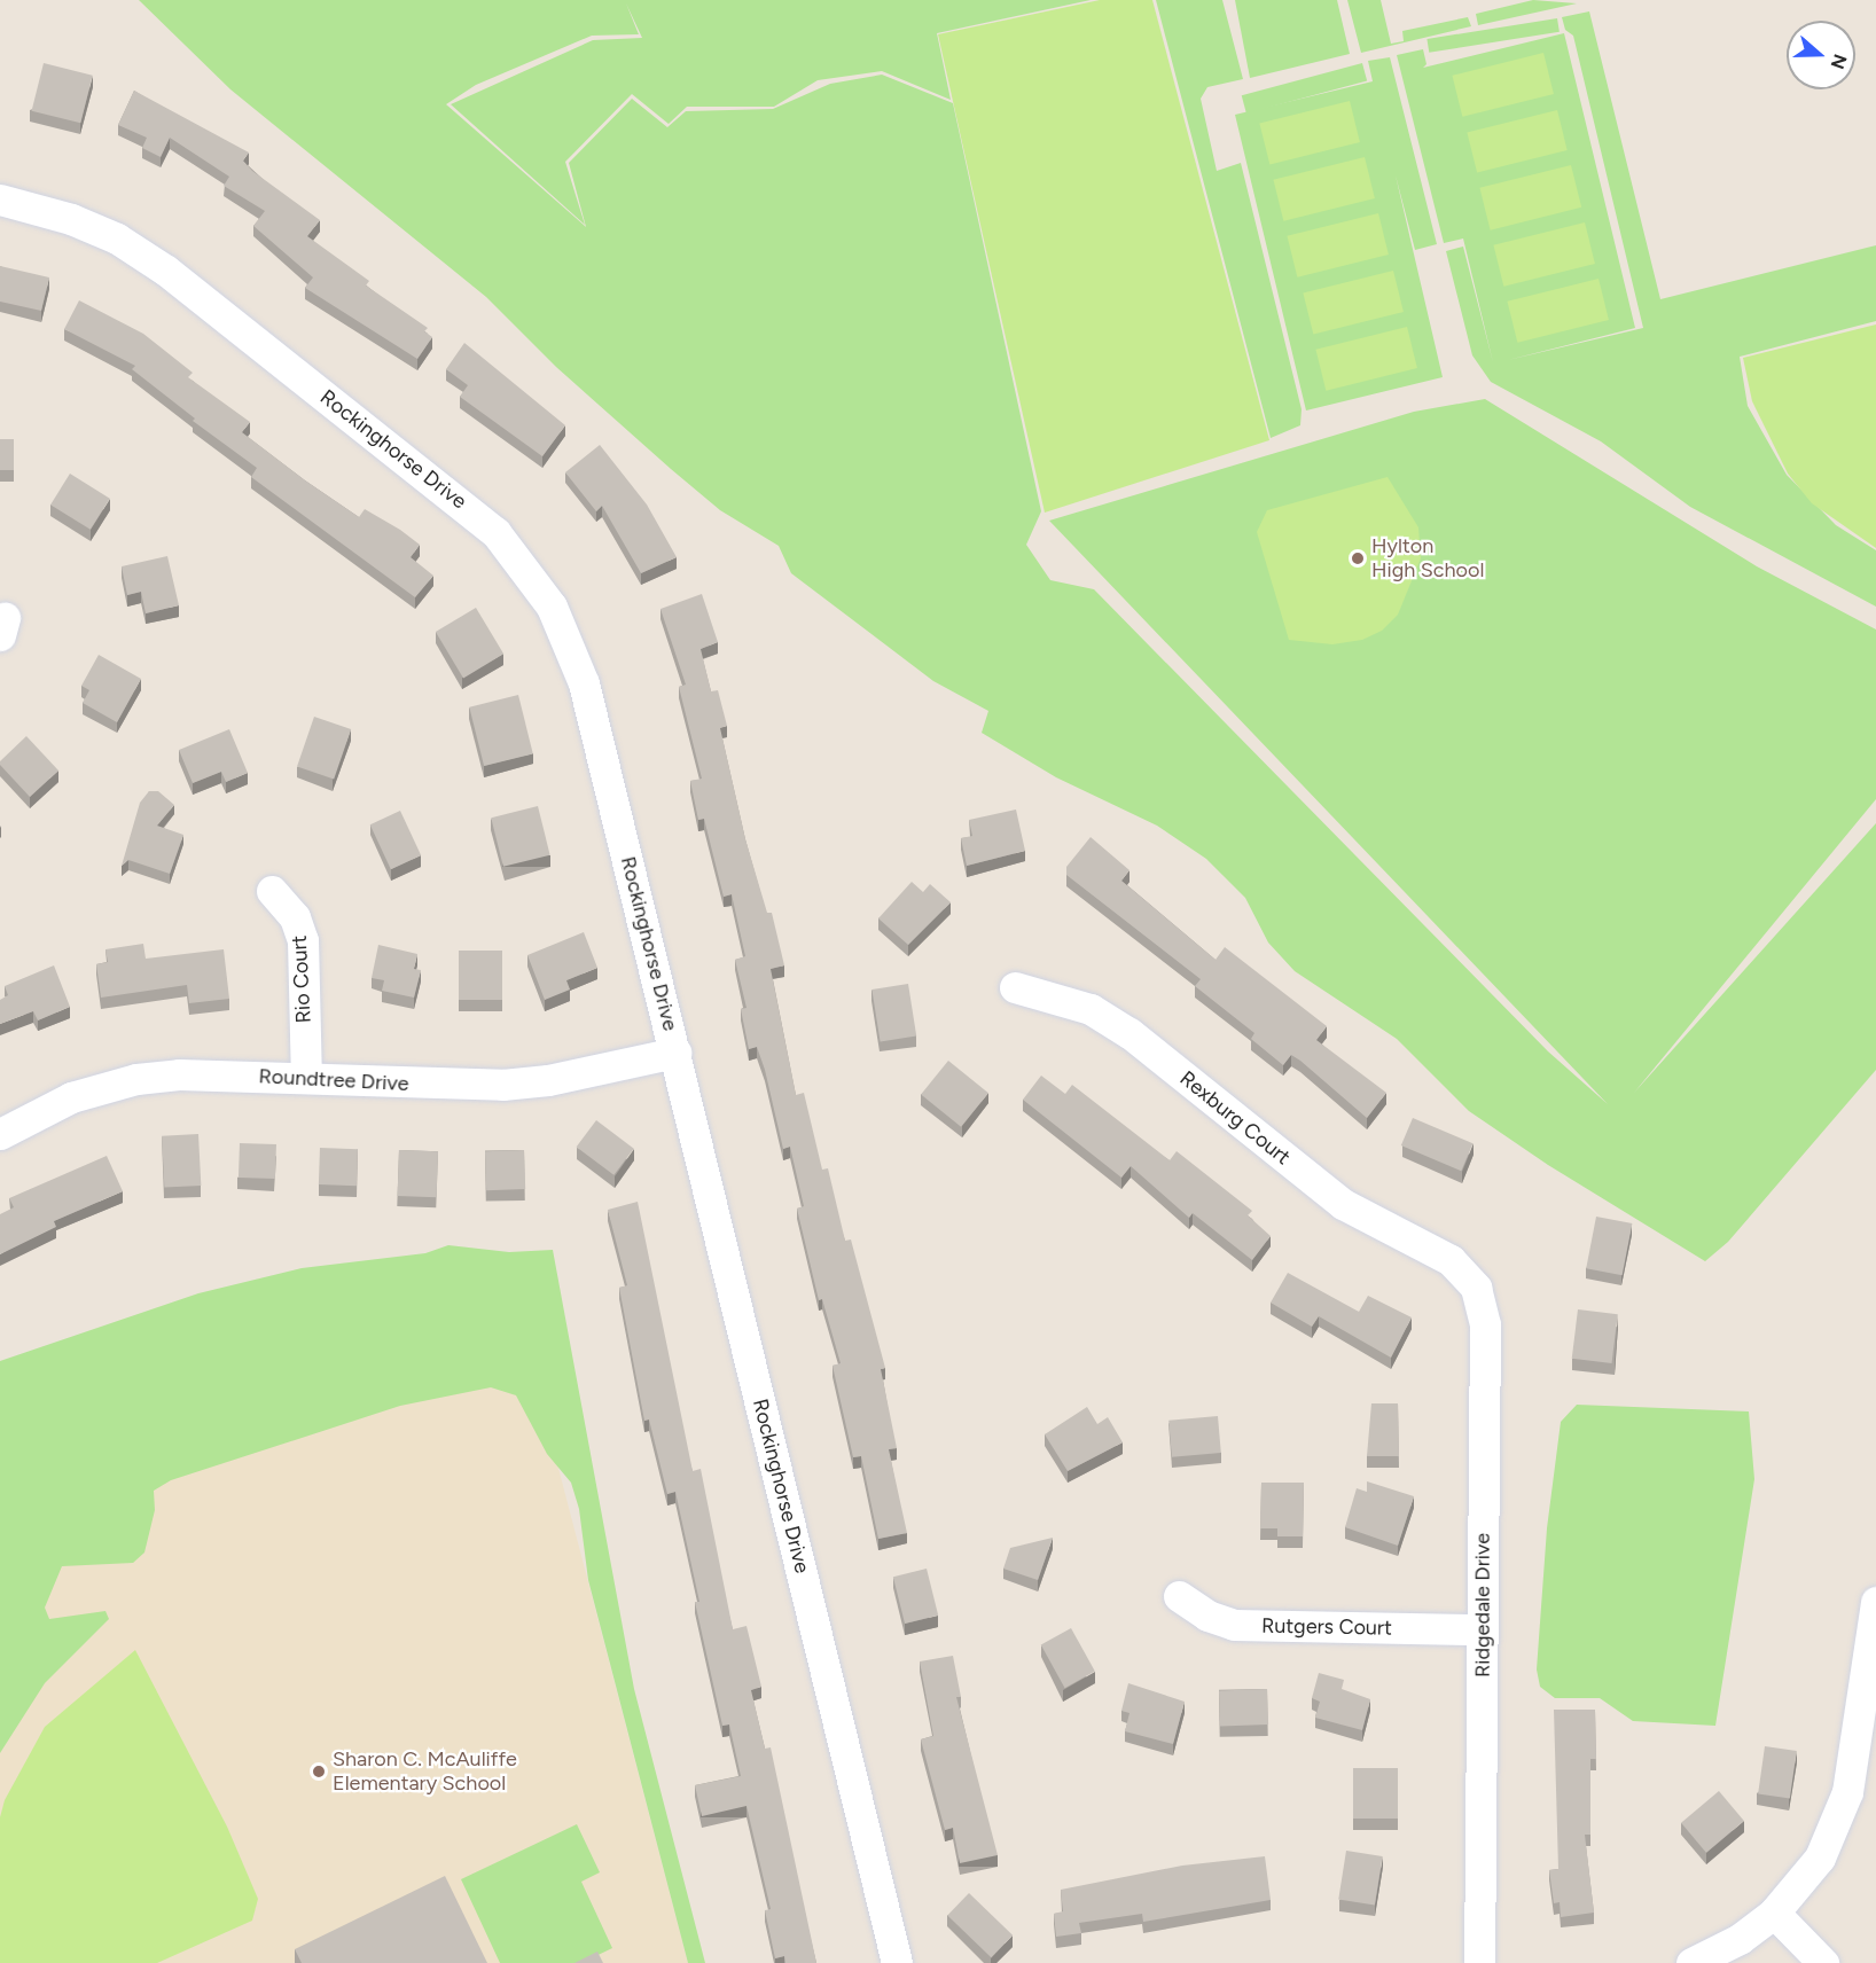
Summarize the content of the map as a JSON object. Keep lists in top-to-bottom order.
{
  "streets": {
    "street": [
      "Rockinghorse Drive",
      "Rio Court",
      "Roundtree Drive",
      "Rexburg Court",
      "Ridgedale Drive",
      "Rutgers Court"
    ]
  },
  "crossings": [
    ["Rockinghorse Drive", "Roundtree Drive"],
    ["Rio Court", "Roundtree Drive"],
    ["Rexburg Court", "Ridgedale Drive"],
    ["Ridgedale Drive", "Rutgers Court"]
  ],
  "places": ["Hylton High School", "Sharon C. McAuliffe Elementary School"],
  "north": "right"
}
